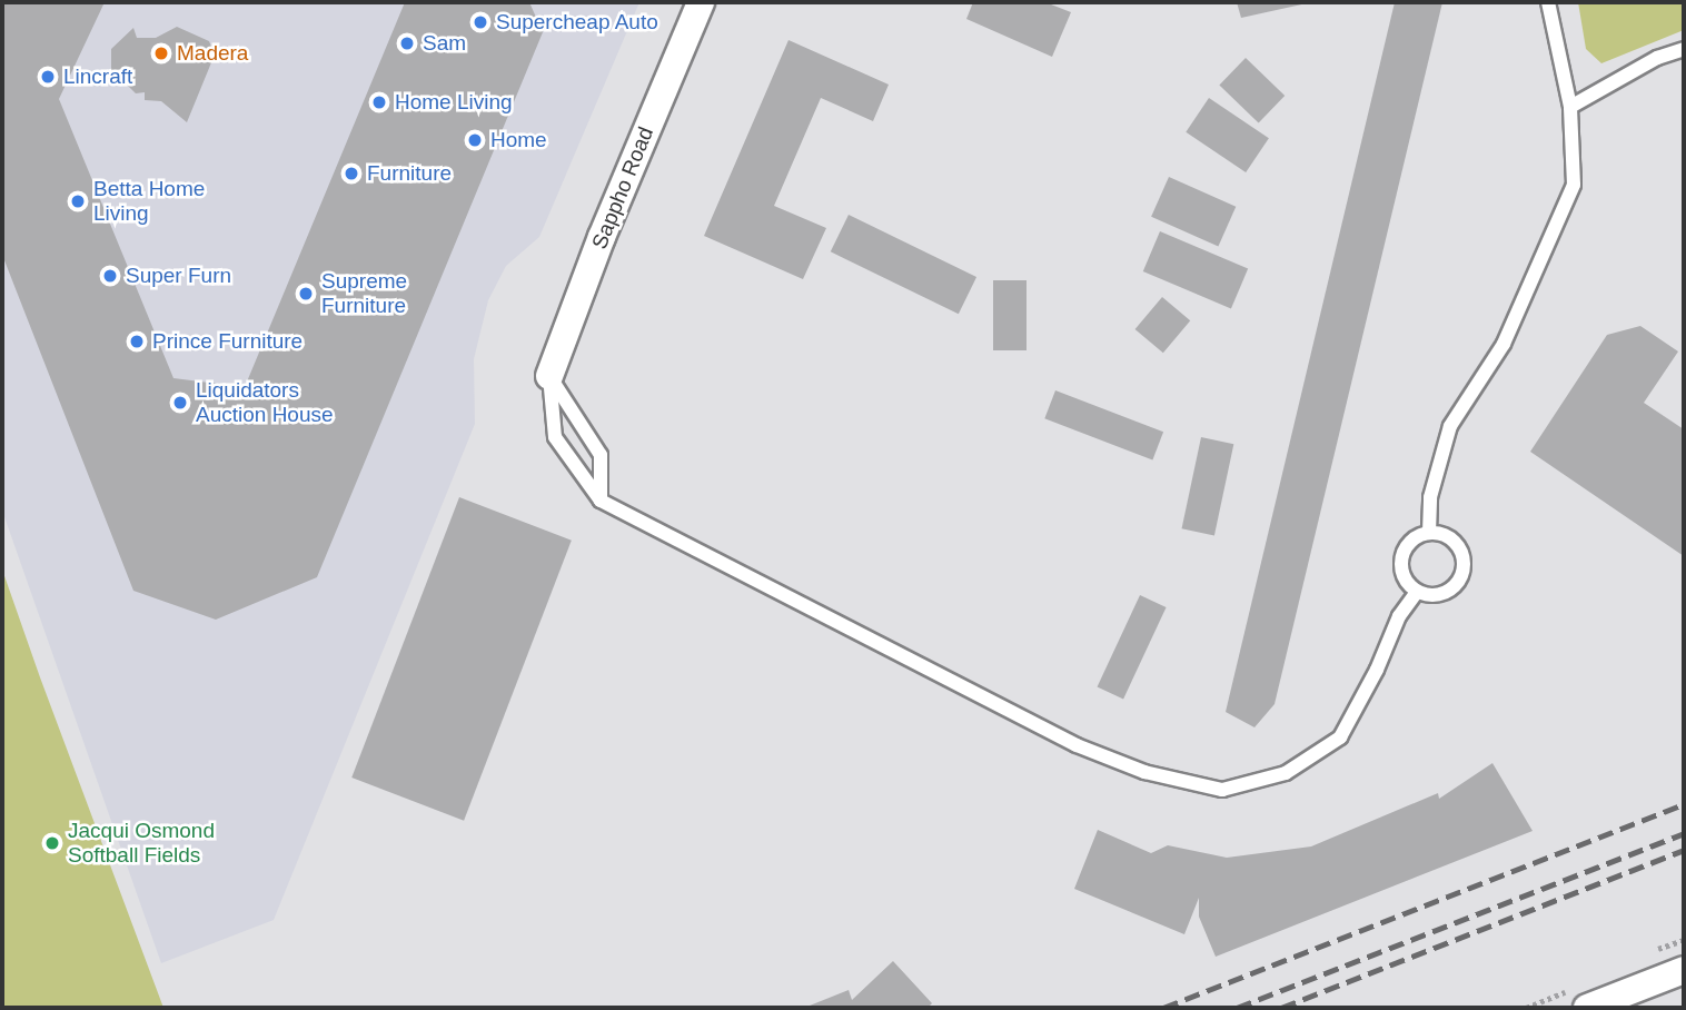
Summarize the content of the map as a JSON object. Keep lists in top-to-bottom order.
{
  "streets": {
    "street": ["Sappho Road"]
  },
  "places": [
    "Supercheap Auto",
    "Sam",
    "Madera",
    "Lincraft",
    "Home Living",
    "Home",
    "Furniture",
    "Betta Home Living",
    "Super Furn",
    "Supreme Furniture",
    "Prince Furniture",
    "Liquidators Auction House",
    "Jacqui Osmond Softball Fields"
  ]
}
